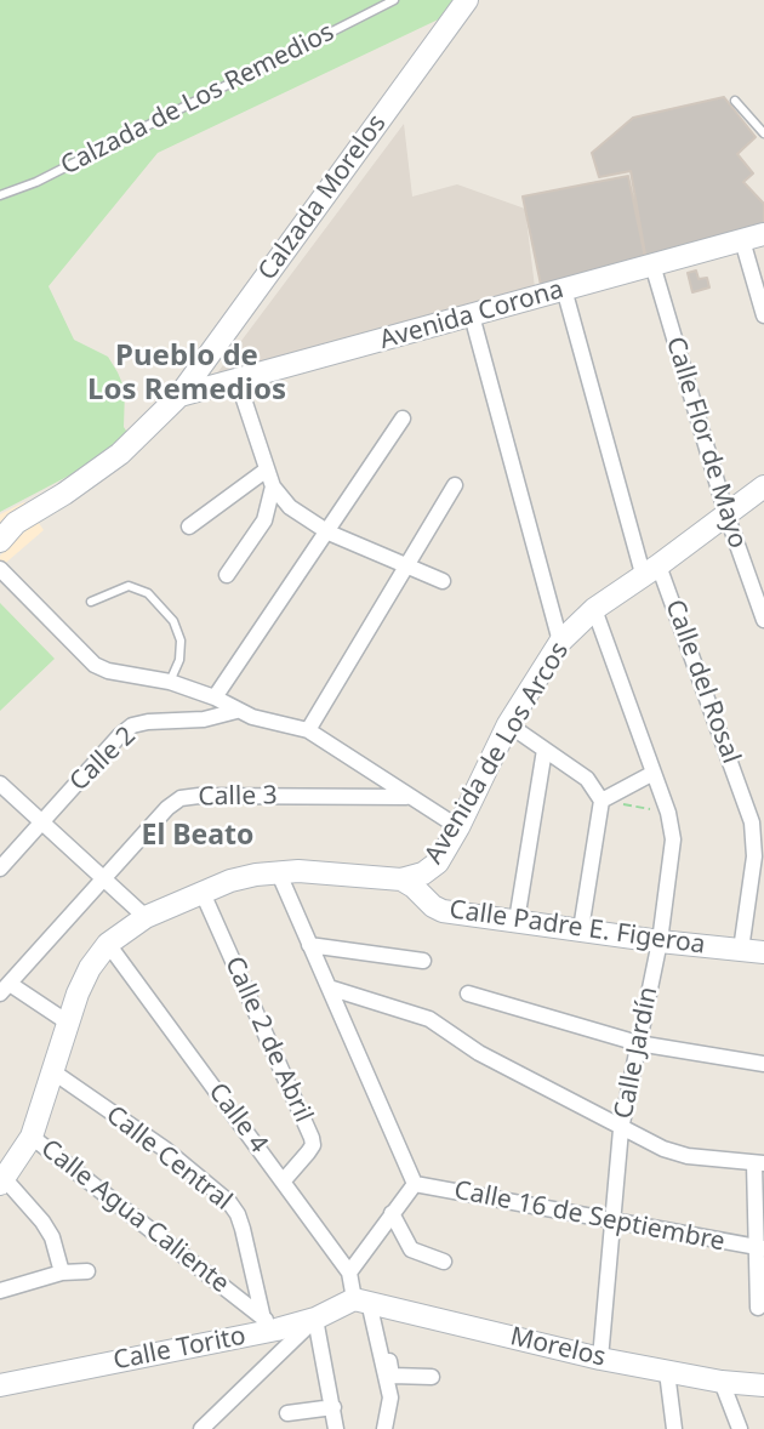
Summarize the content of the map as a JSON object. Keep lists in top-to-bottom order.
{
  "streets": {
    "main road": [
      "Calzada Morelos",
      "Avenida Corona",
      "Avenida de Los Arcos",
      "Calle Padre E. Figeroa",
      "Morelos",
      "Calle Torito"
    ],
    "street": [
      "Calle Flor de Mayo",
      "Calle del Rosal",
      "Calle 2",
      "Calle 3",
      "Calle 2 de Abril",
      "Calle Jardín",
      "Calle 4",
      "Calle Central",
      "Calle Agua Caliente",
      "Calle 16 de Septiembre"
    ],
    "lane": ["Calzada de Los Remedios"]
  },
  "crossings": [
    ["Calzada Morelos", "Avenida Corona"],
    ["Avenida Corona", "Calle Flor de Mayo"],
    ["Avenida Corona", "Calle del Rosal"],
    ["Calle Flor de Mayo", "Avenida de Los Arcos"],
    ["Calle del Rosal", "Avenida de Los Arcos"],
    ["Calle del Rosal", "Calle Padre E. Figeroa"],
    ["Avenida de Los Arcos", "Calle Padre E. Figeroa"],
    ["Avenida de Los Arcos", "Calle 2 de Abril"],
    ["Avenida de Los Arcos", "Calle Jardín"],
    ["Avenida de Los Arcos", "Calle 4"],
    ["Avenida de Los Arcos", "Calle Central"],
    ["Avenida de Los Arcos", "Calle Agua Caliente"],
    ["Calle Padre E. Figeroa", "Calle Jardín"],
    ["Calle 2 de Abril", "Calle 4"],
    ["Calle Jardín", "Calle 16 de Septiembre"],
    ["Calle Jardín", "Morelos"],
    ["Calle 4", "Morelos"],
    ["Calle 4", "Calle Torito"],
    ["Calle Central", "Calle Agua Caliente"],
    ["Calle Central", "Calle Torito"],
    ["Calle Agua Caliente", "Calle Torito"],
    ["Morelos", "Calle Torito"]
  ],
  "districts": ["Pueblo de Los Remedios", "El Beato"]
}
